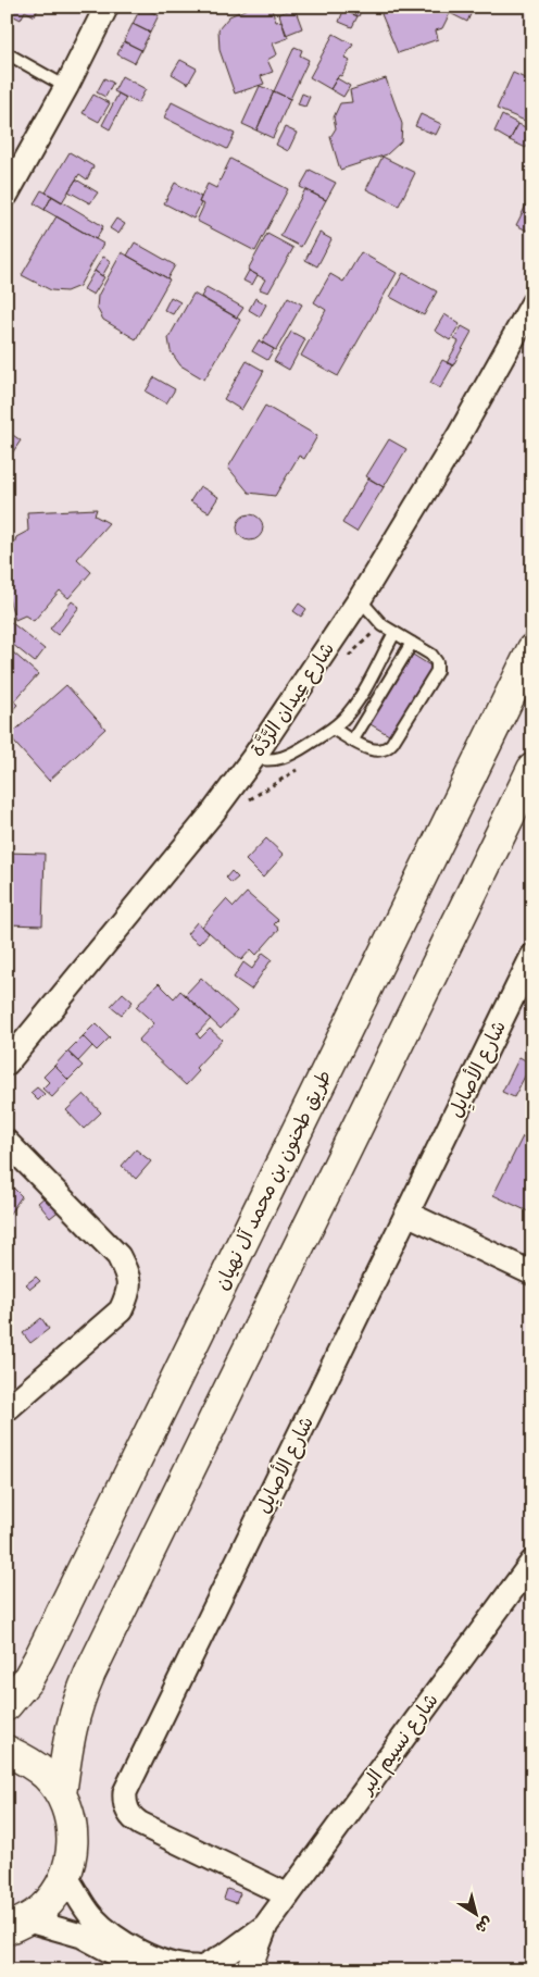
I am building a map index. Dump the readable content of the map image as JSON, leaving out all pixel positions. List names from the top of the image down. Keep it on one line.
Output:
{"streets":{"main road":["طريق طحنون بن محمد آل نهيان"],"street":["شارع عِيدان الرَّدَّة","شارع الأصايِل","شارع نسيم البر"]},"crossings":[["شارع الأصايِل","شارع نسيم البر"]],"north":"bottom right"}
